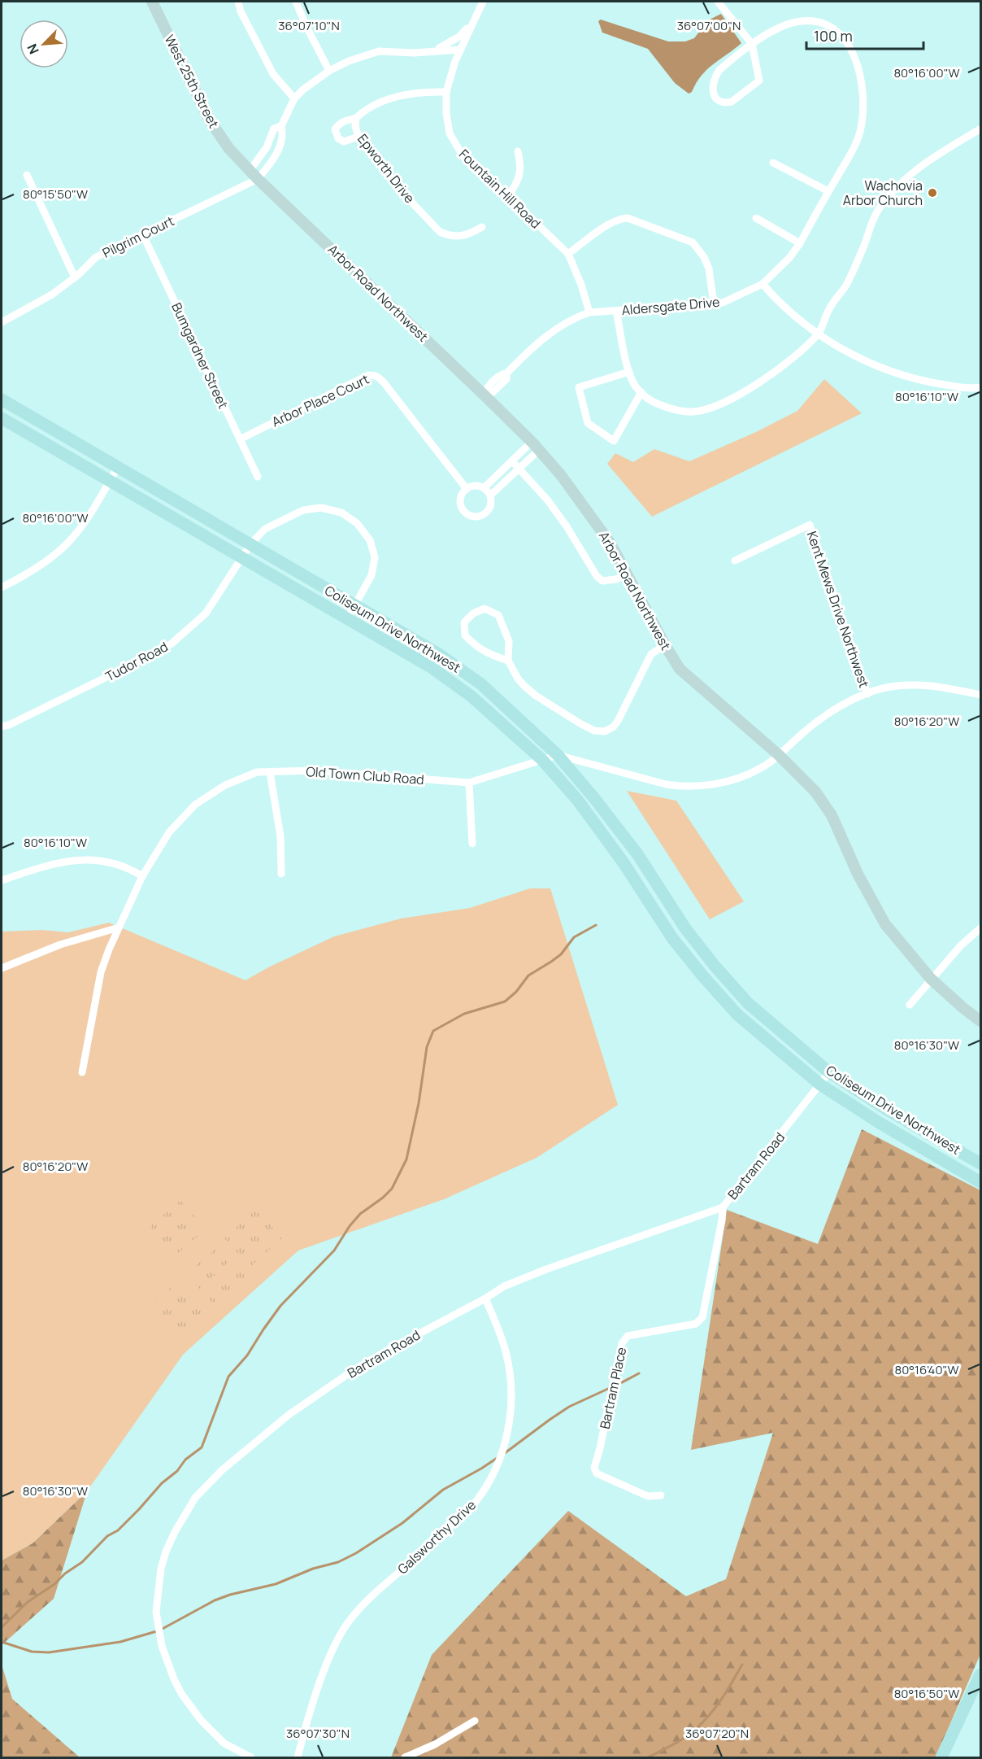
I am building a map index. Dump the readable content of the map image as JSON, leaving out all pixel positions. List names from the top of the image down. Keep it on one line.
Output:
{"streets":{"main road":["Coliseum Drive Northwest"],"street":["West 25th Street","Epworth Drive","Fountain Hill Road","Pilgrim Court","Arbor Road Northwest","Aldersgate Drive","Bumgardner Street","Arbor Place Court","Kent Mews Drive Northwest","Tudor Road","Old Town Club Road","Bartram Road","Bartram Place","Galsworthy Drive"]},"crossings":[["West 25th Street","Pilgrim Court"],["West 25th Street","Arbor Road Northwest"],["Epworth Drive","Fountain Hill Road"],["Fountain Hill Road","Aldersgate Drive"],["Pilgrim Court","Arbor Road Northwest"],["Pilgrim Court","Bumgardner Street"],["Arbor Road Northwest","Aldersgate Drive"],["Bumgardner Street","Arbor Place Court"],["Coliseum Drive Northwest","Tudor Road"],["Coliseum Drive Northwest","Old Town Club Road"],["Coliseum Drive Northwest","Bartram Road"],["Bartram Road","Bartram Place"],["Bartram Road","Galsworthy Drive"]],"places":["Wachovia Arbor Church"],"scale_bar":"100 m","north":"bottom left","coordinates":["36°07'00\"N","36°07'10\"N","80°16'00\"W","80°15'50\"W","80°16'10\"W","80°16'20\"W","80°16'30\"W","80°16'40\"W","80°16'50\"W","36°07'30\"N","36°07'20\"N"]}
